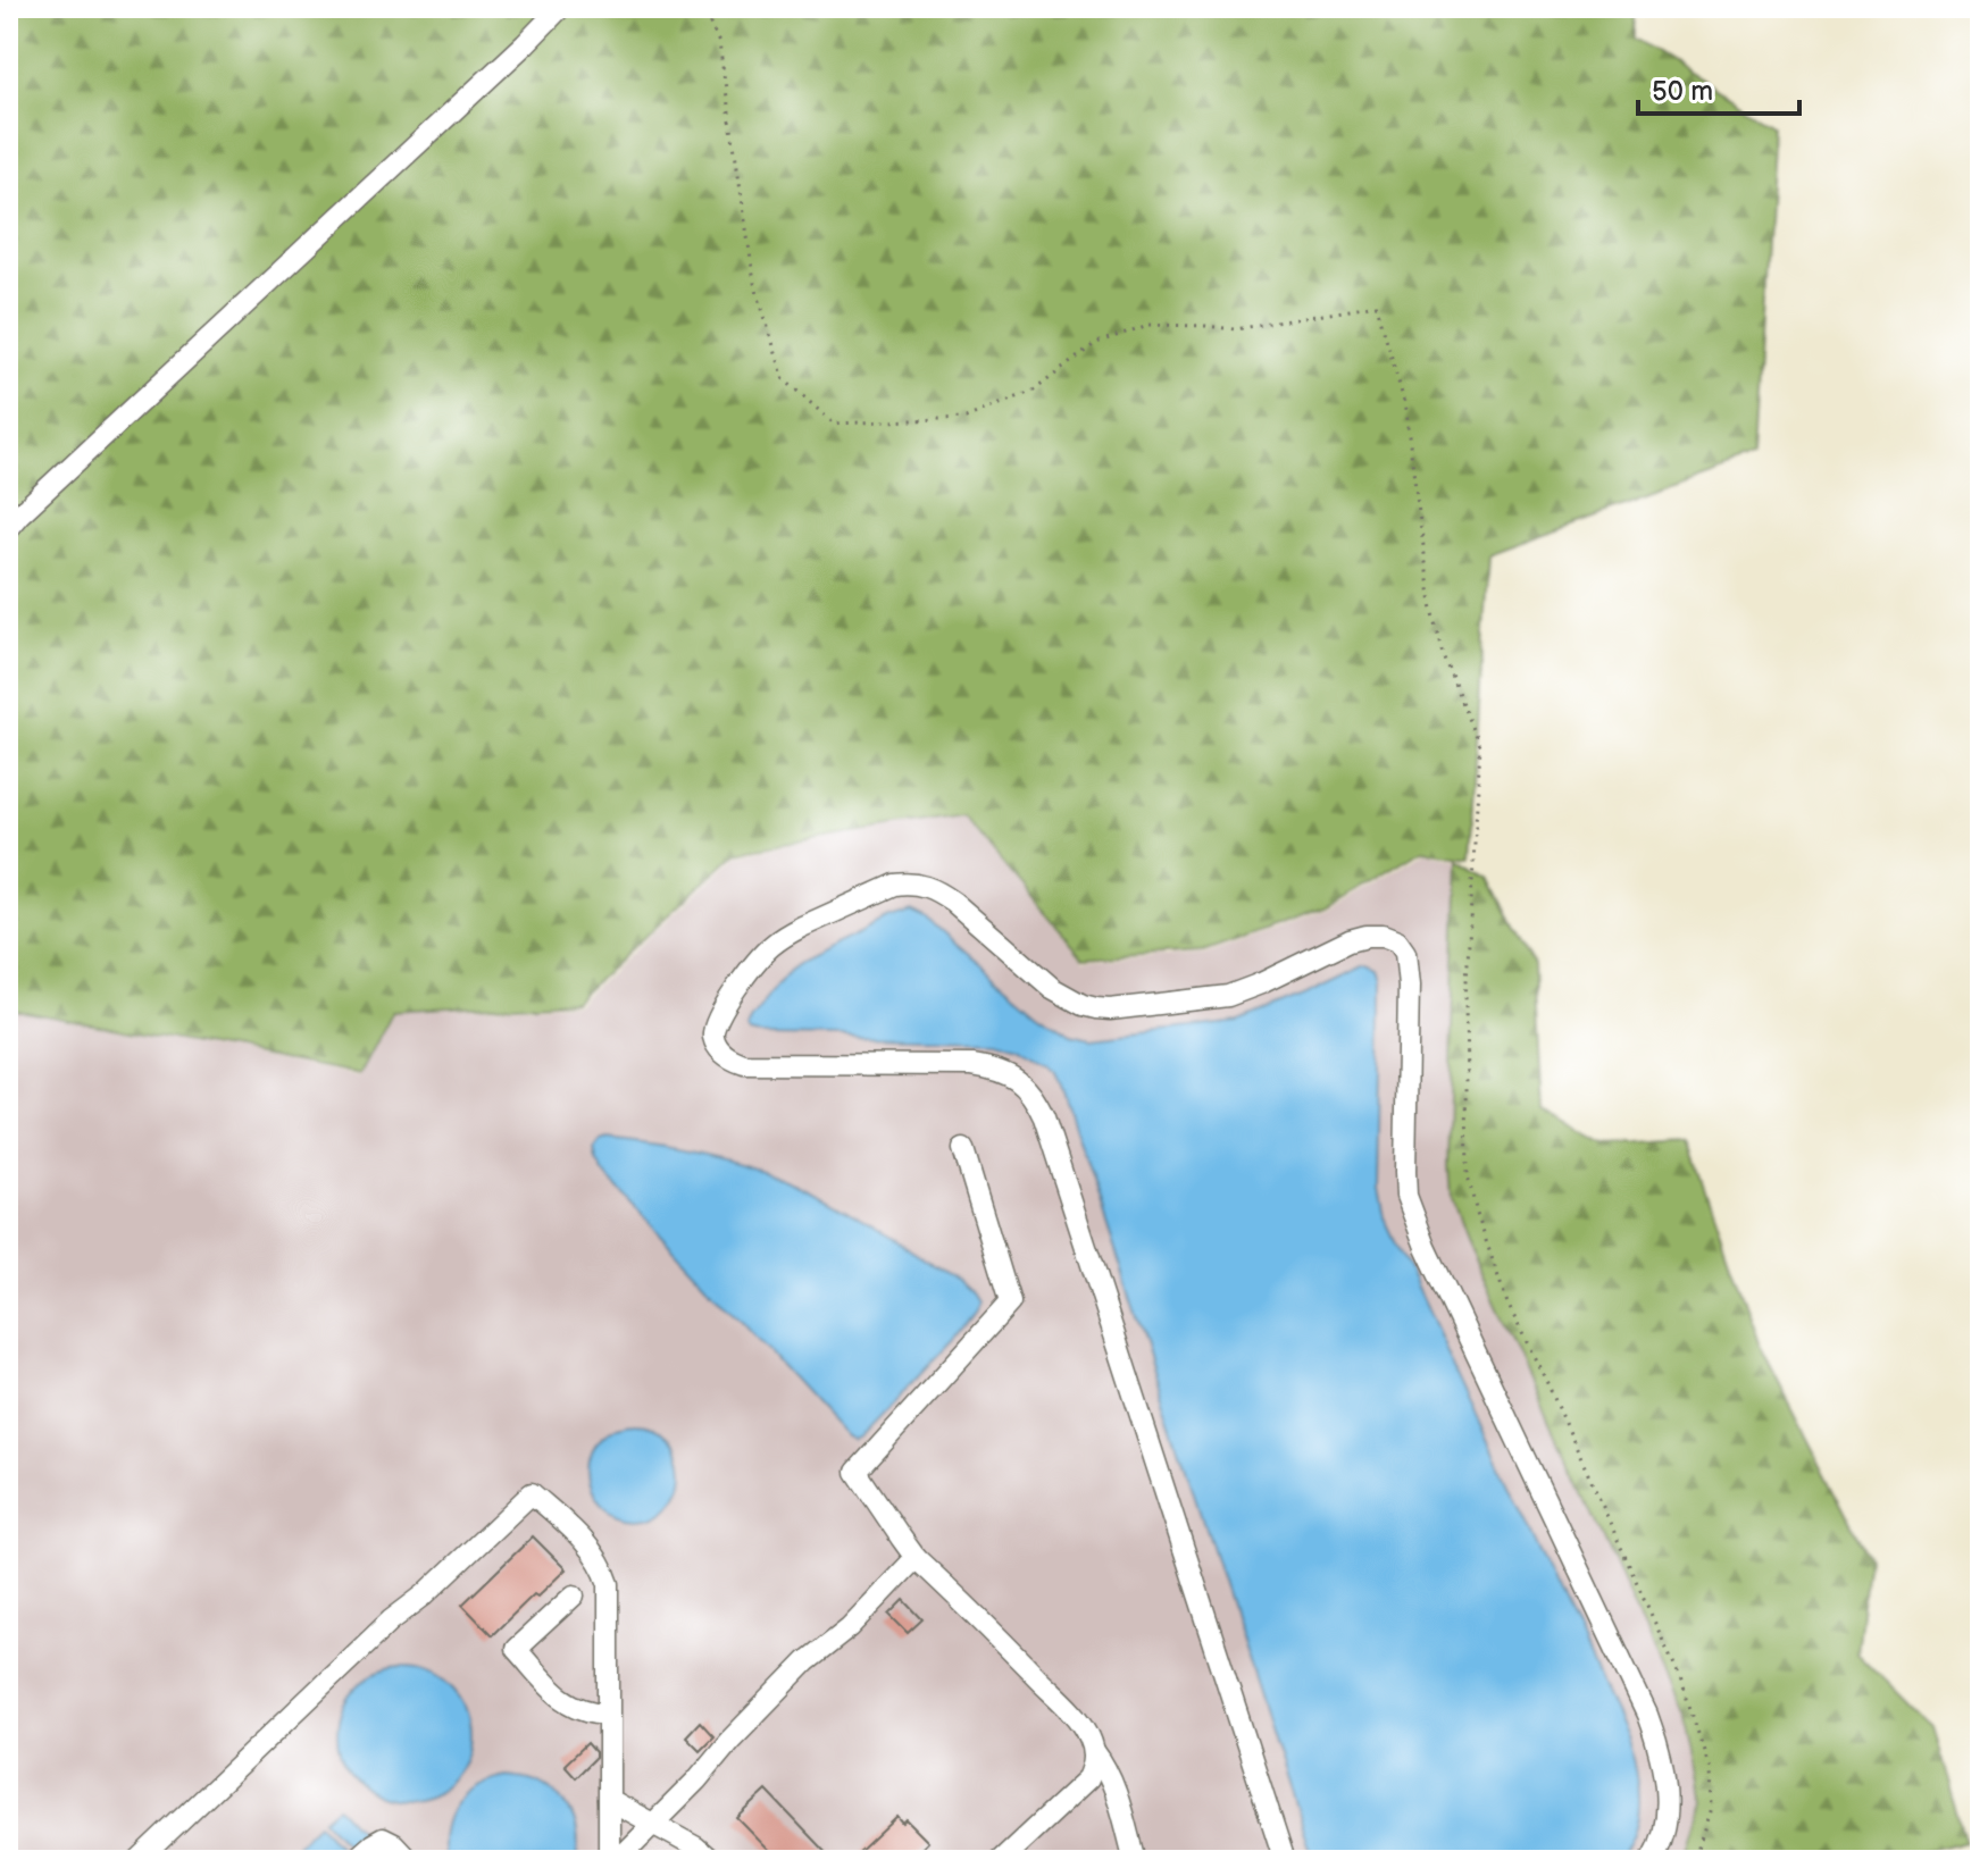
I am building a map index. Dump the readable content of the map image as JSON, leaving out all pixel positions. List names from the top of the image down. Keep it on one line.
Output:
{"scale_bar":"50 m"}
